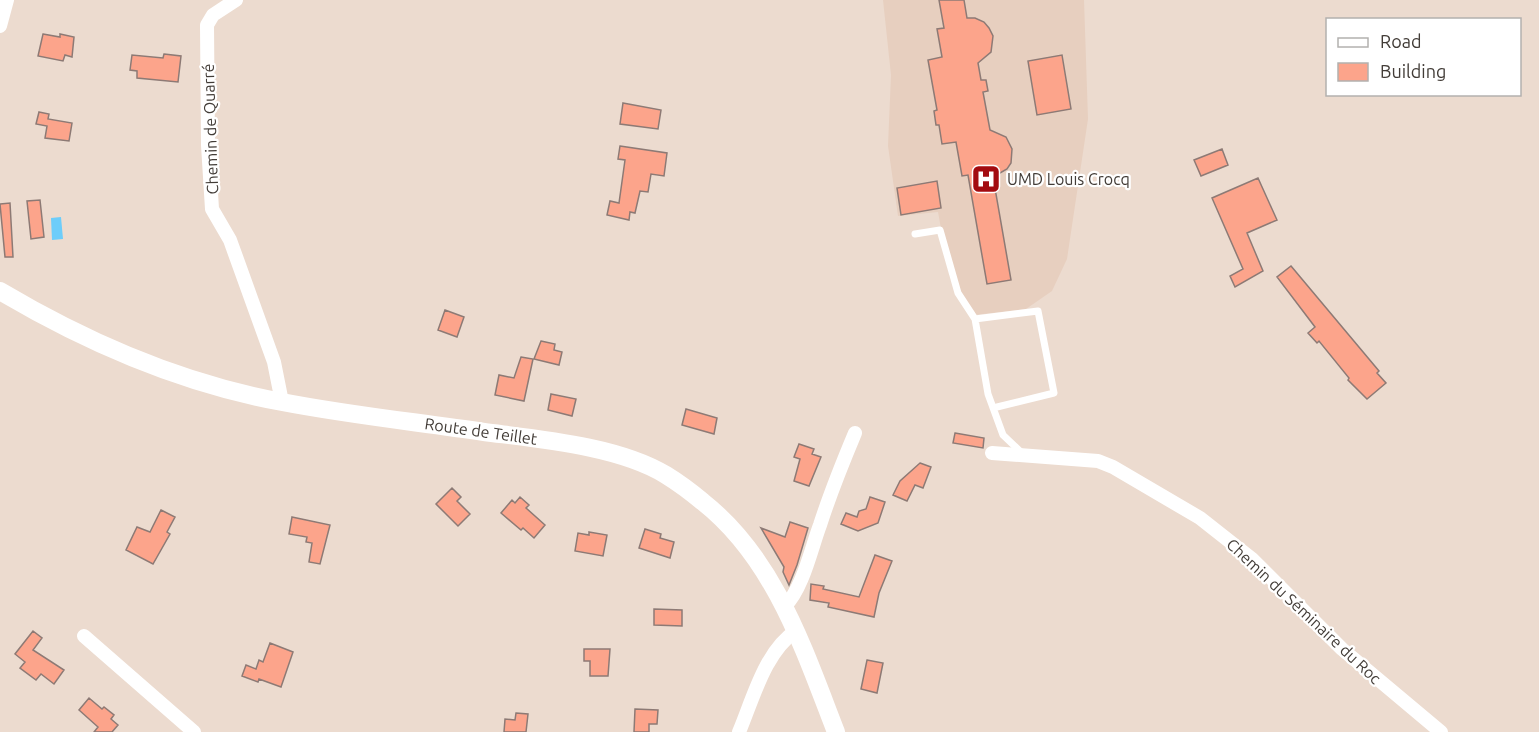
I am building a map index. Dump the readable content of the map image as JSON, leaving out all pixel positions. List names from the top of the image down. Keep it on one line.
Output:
{"streets":{"main road":["Route de Teillet"],"street":["Chemin de Quarré","Chemin du Séminaire du Roc"]},"crossings":[["Chemin de Quarré","Route de Teillet"]],"places":{"hospital":["UMD Louis Crocq"]},"legend":["Road","Building"]}
